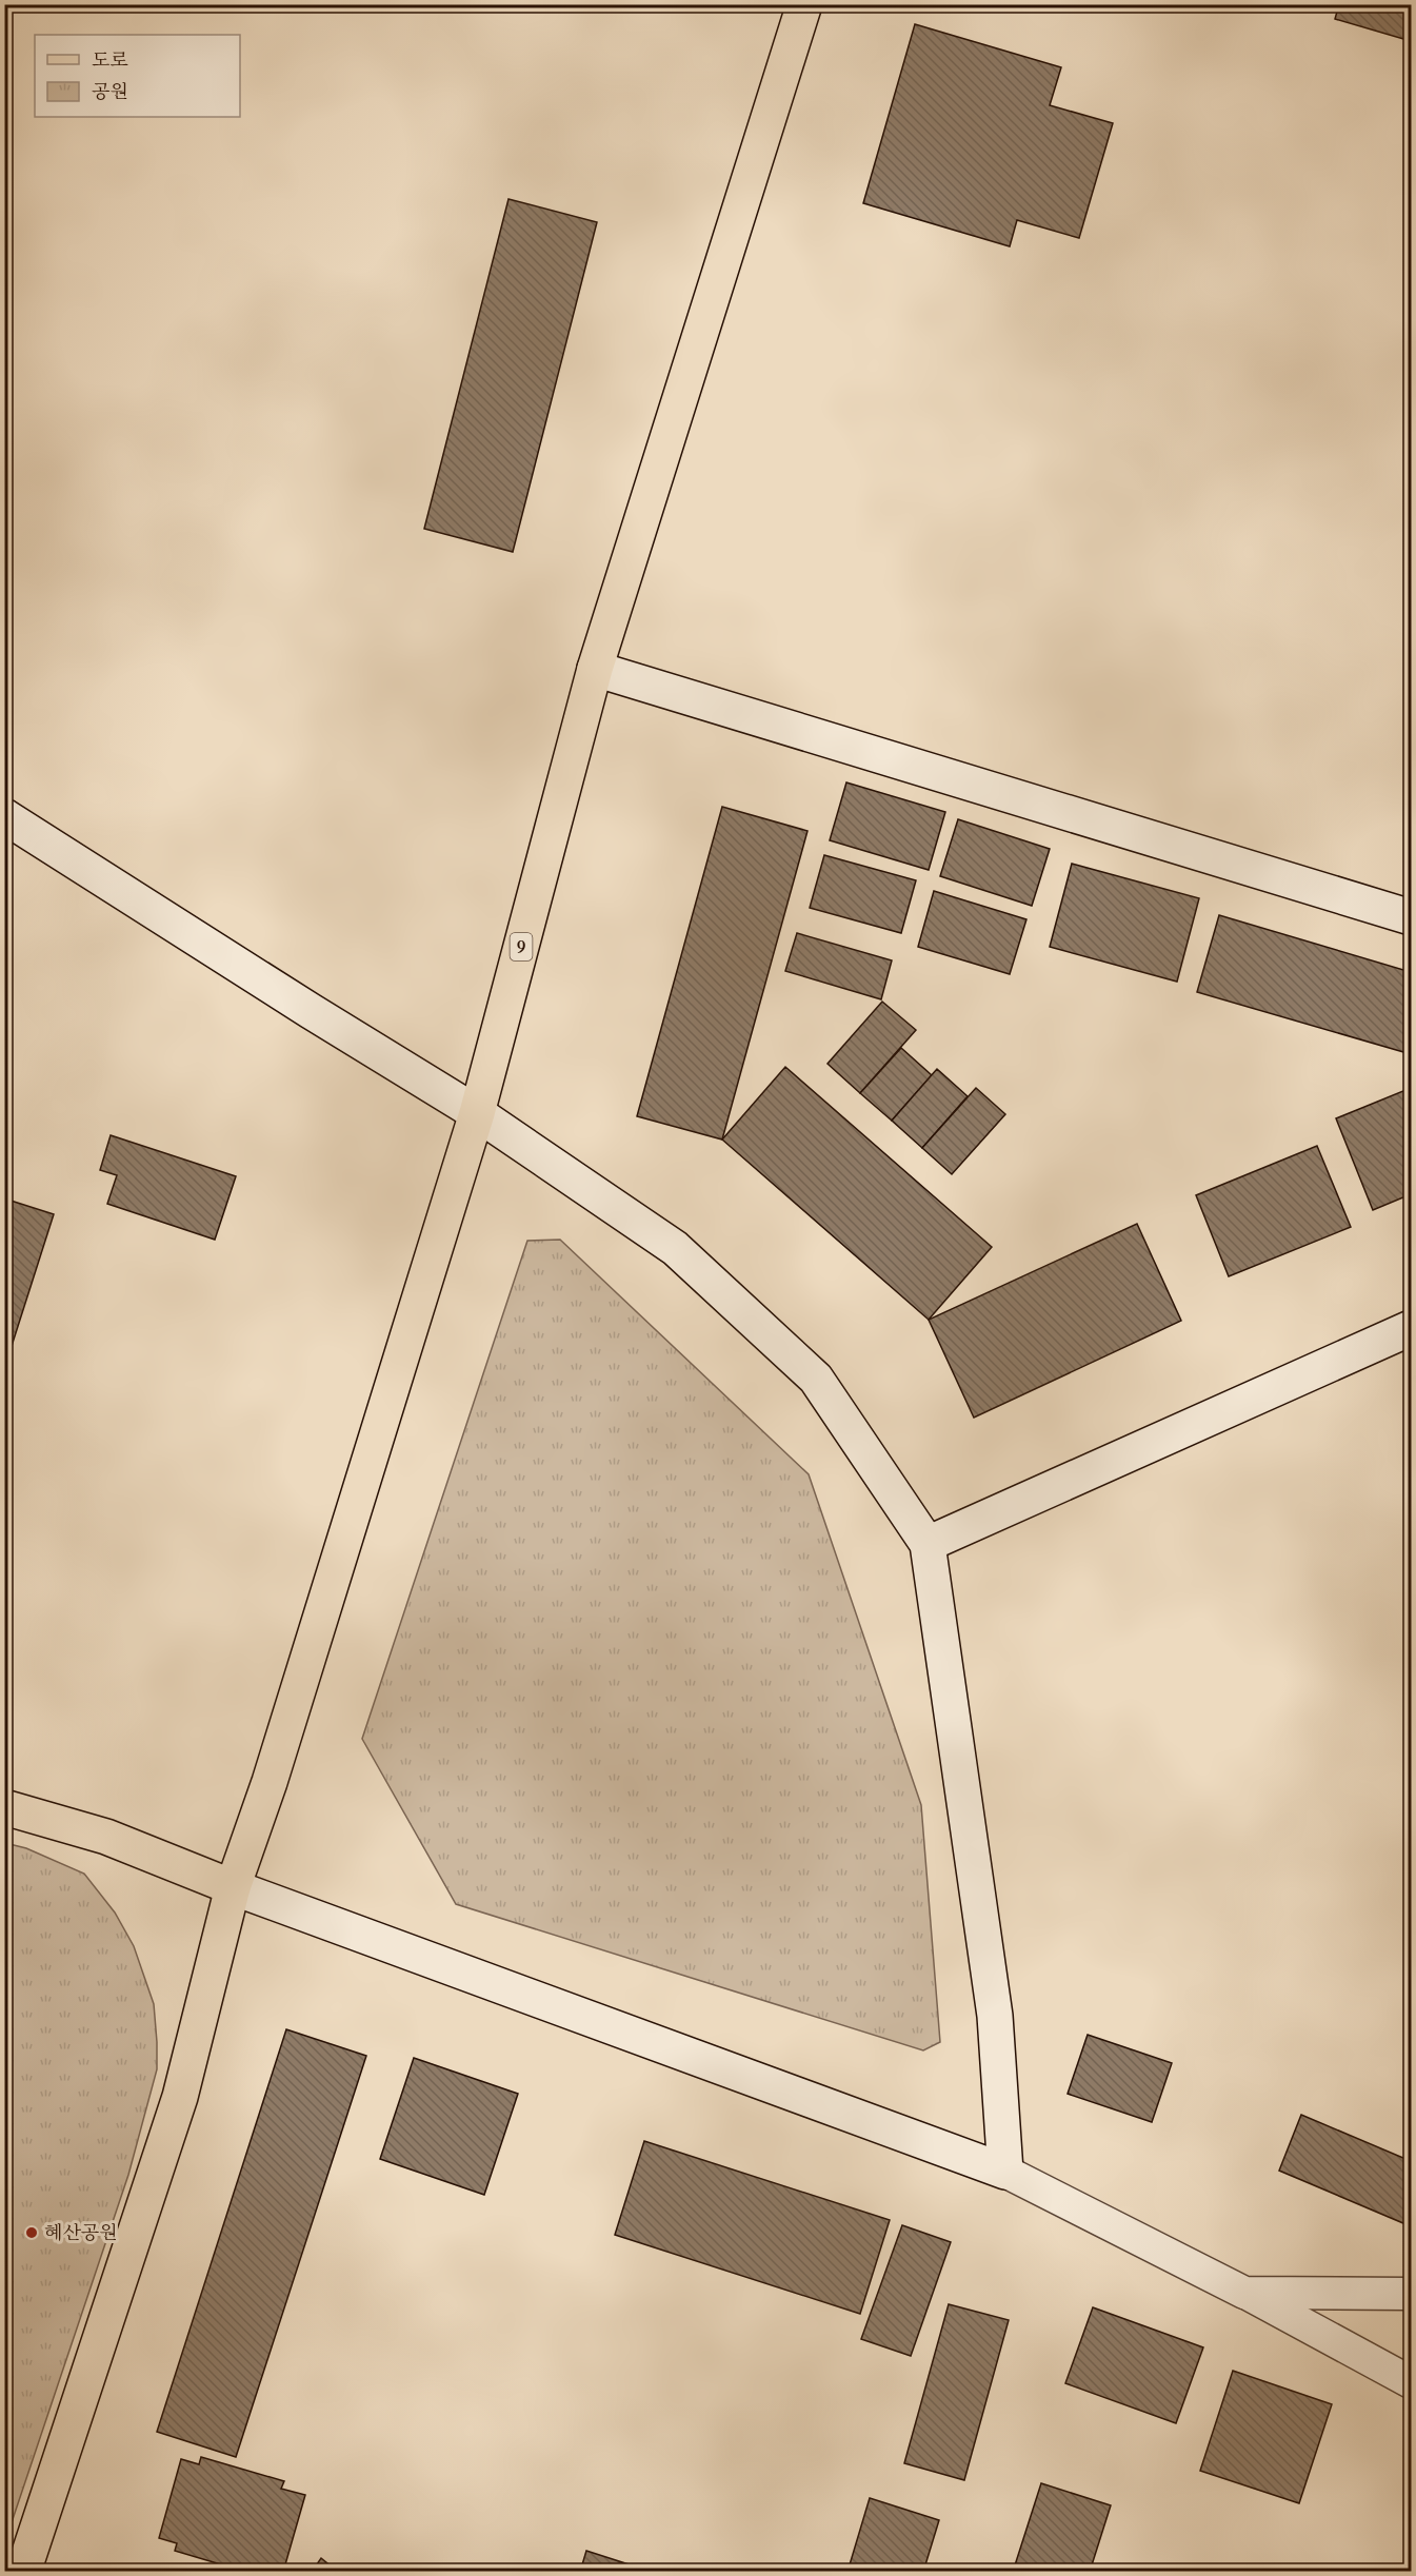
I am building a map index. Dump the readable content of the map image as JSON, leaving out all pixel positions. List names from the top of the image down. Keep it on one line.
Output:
{"streets":{"main road":["9"]},"places":["혜산공원"],"legend":["도로","공원"]}
